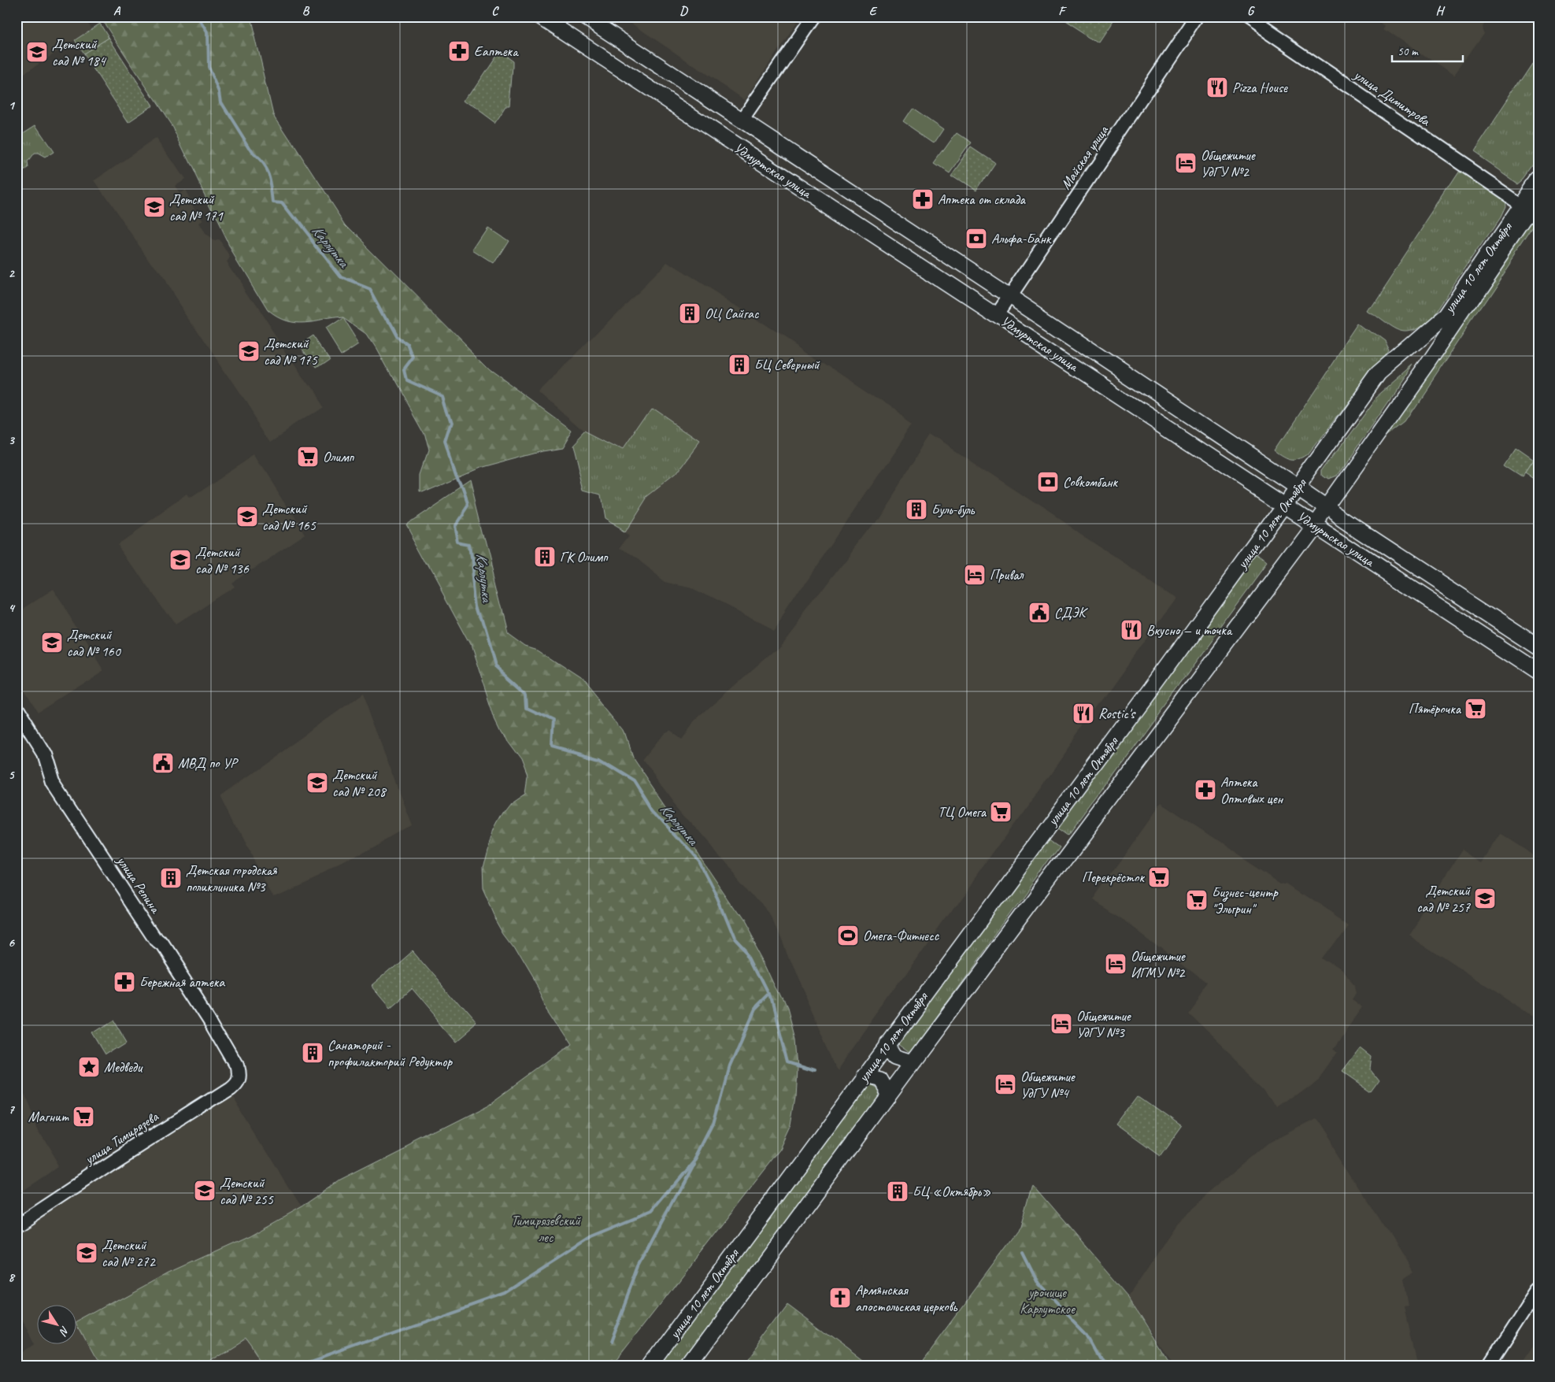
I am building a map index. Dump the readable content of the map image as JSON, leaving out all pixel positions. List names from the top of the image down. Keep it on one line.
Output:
{"streets":{"main road":["Удмуртская улица","улица 10 лет Октября"],"street":["улица Димитрова","Майская улица","улица Репина","улица Тимирязева"]},"crossings":[["улица Димитрова","улица 10 лет Октября"],["Майская улица","Удмуртская улица"],["Удмуртская улица","улица 10 лет Октября"],["улица Репина","улица Тимирязева"]],"water":["Карлутка"],"parks":["Тимирязевский лес","урочище Карлутское"],"places":{"pharmacy":["Еаптека","Аптека от склада","Аптека Оптовых цен","Бережная аптека"],"school or university":["Детский сад № 184","Детский сад № 171","Детский сад № 175","Детский сад № 165","Детский сад № 136","Детский сад № 160","Детский сад № 208","Детский сад № 257","Детский сад № 255","Детский сад № 272"],"restaurant":["Pizza House","Вкусно — и точка","Rostic's"],"hotel":["Общежитие УдГУ №2","Привал","Общежитие ИГМУ №2","Общежитие УдГУ №3","Общежитие УдГУ №4"],"bank":["Альфа-Банк","Совкомбанк"],"building":["ОЦ Сайгас","БЦ Северный","Буль-буль","ГК Олимп","Детская городская поликлиника №3","Санаторий - профилакторий Редуктор","БЦ «Октябрь»"],"supermarket":["Олимп","Пятёрочка","ТЦ Омега","Перекрёсток","Бизнес-центр \"Эльгрин\"","Магнит"],"public building":["СДЭК","МВД по УР"],"sports":["Омега-Фитнесс"],"place":["Медведи"],"church":["Армянская апостольская церковь"]},"scale_bar":"50 m","north":"bottom right","grid":{"columns":["A","B","C","D","E","F","G","H"],"rows":["1","2","3","4","5","6","7","8"]}}
